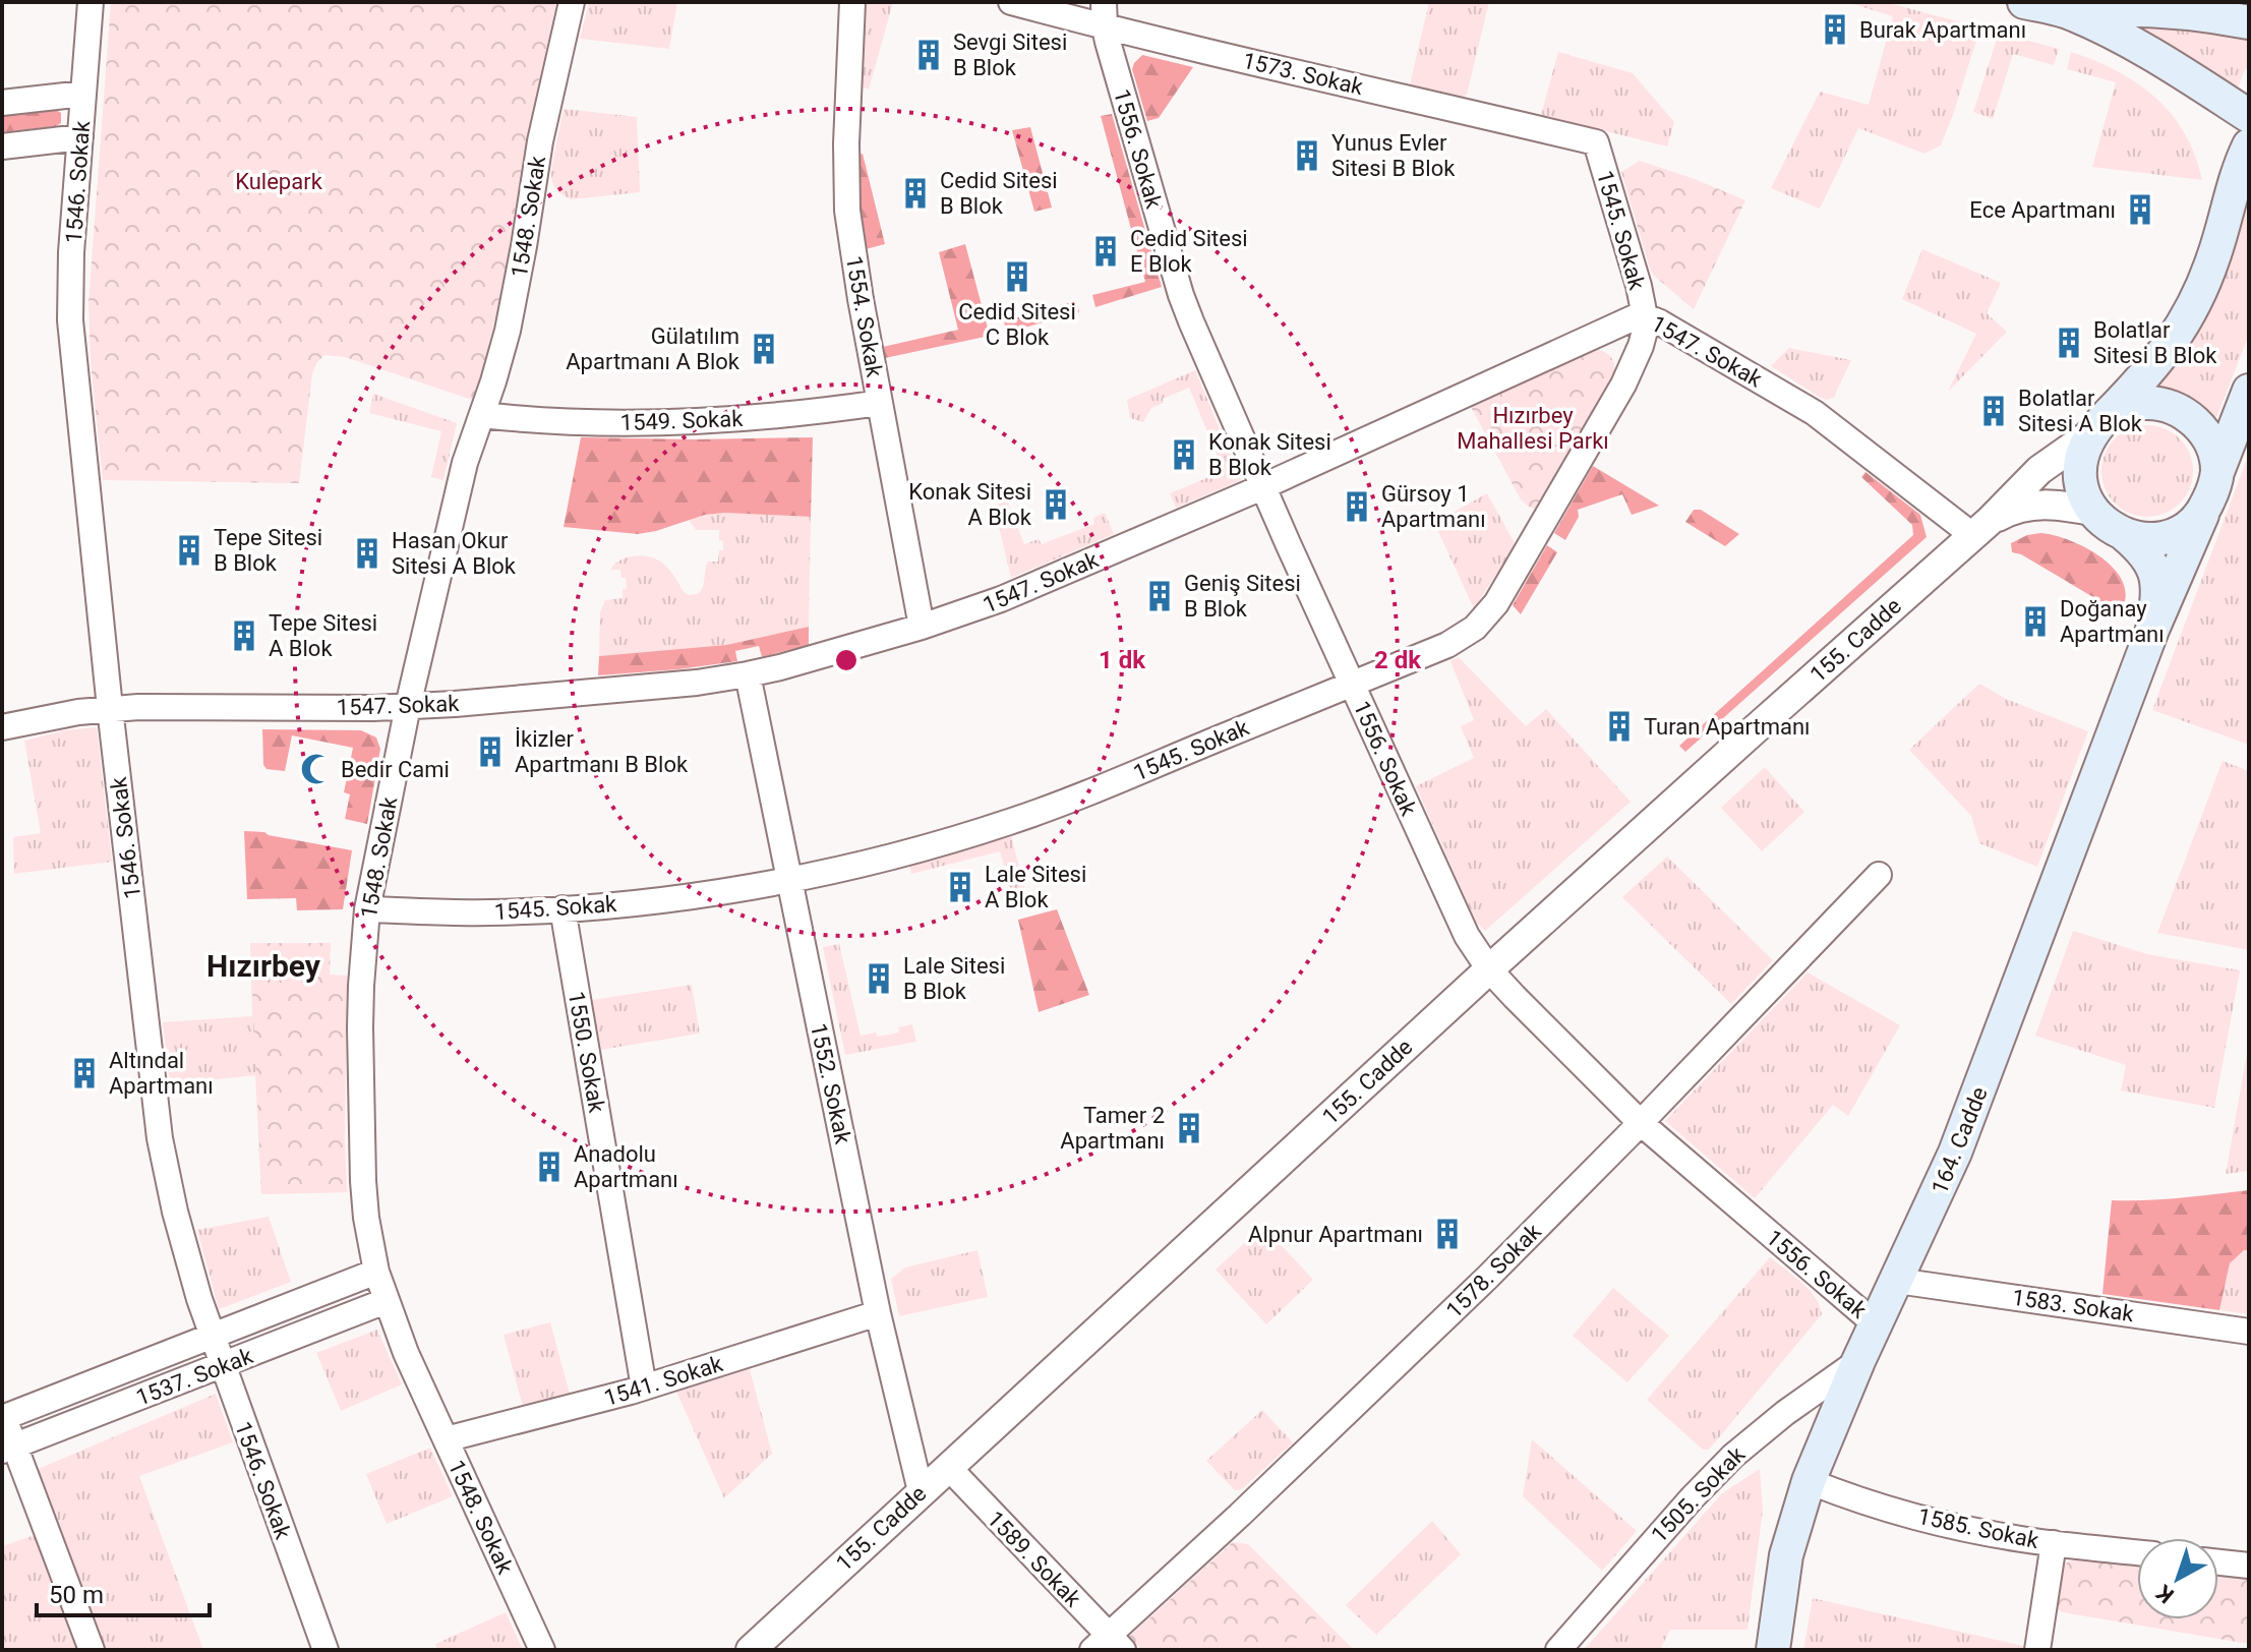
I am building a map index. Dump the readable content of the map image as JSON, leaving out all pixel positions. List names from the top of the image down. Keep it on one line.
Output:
{"streets":{"main road":["164. Cadde"],"street":["1573. Sokak","1556. Sokak","1546. Sokak","1548. Sokak","1545. Sokak","1554. Sokak","1547. Sokak","1549. Sokak","155. Cadde","1550. Sokak","1552. Sokak","1578. Sokak","1583. Sokak","1537. Sokak","1541. Sokak","1505. Sokak","1585. Sokak","1589. Sokak"]},"crossings":[["1573. Sokak","1556. Sokak"],["1573. Sokak","1545. Sokak"],["1556. Sokak","1545. Sokak"],["1556. Sokak","1547. Sokak"],["1556. Sokak","155. Cadde"],["1556. Sokak","164. Cadde"],["1556. Sokak","1578. Sokak"],["1546. Sokak","1547. Sokak"],["1546. Sokak","1537. Sokak"],["1548. Sokak","1545. Sokak"],["1548. Sokak","1547. Sokak"],["1548. Sokak","1549. Sokak"],["1548. Sokak","1537. Sokak"],["1548. Sokak","1541. Sokak"],["1545. Sokak","1547. Sokak"],["1545. Sokak","1550. Sokak"],["1545. Sokak","1552. Sokak"],["1554. Sokak","1547. Sokak"],["1554. Sokak","1549. Sokak"],["1547. Sokak","155. Cadde"],["1547. Sokak","1552. Sokak"],["155. Cadde","1552. Sokak"],["155. Cadde","164. Cadde"],["155. Cadde","1589. Sokak"],["1550. Sokak","1541. Sokak"],["1552. Sokak","1541. Sokak"],["164. Cadde","1583. Sokak"],["164. Cadde","1505. Sokak"],["164. Cadde","1585. Sokak"],["1578. Sokak","1589. Sokak"]],"districts":["Hızırbey"],"parks":["Kulepark","Hızırbey Mahallesi Parkı"],"places":{"building":["Burak Apartmanı","Sevgi Sitesi B Blok","Yunus Evler Sitesi B Blok","Cedid Sitesi B Blok","Ece Apartmanı","Cedid Sitesi E Blok","Cedid Sitesi C Blok","Bolatlar Sitesi B Blok","Gülatılım Apartmanı A Blok","Bolatlar Sitesi A Blok","Konak Sitesi B Blok","Konak Sitesi A Blok","Gürsoy 1 Apartmanı","Tepe Sitesi B Blok","Hasan Okur Sitesi A Blok","Geniş Sitesi B Blok","Doğanay Apartmanı","Tepe Sitesi A Blok","Turan Apartmanı","İkizler Apartmanı B Blok","Lale Sitesi A Blok","Lale Sitesi B Blok","Altındal Apartmanı","Tamer 2 Apartmanı","Anadolu Apartmanı","Alpnur Apartmanı"],"mosque":["Bedir Cami"]},"scale_bar":"50 m","north":"bottom left","rings":["1 dk","2 dk"]}
